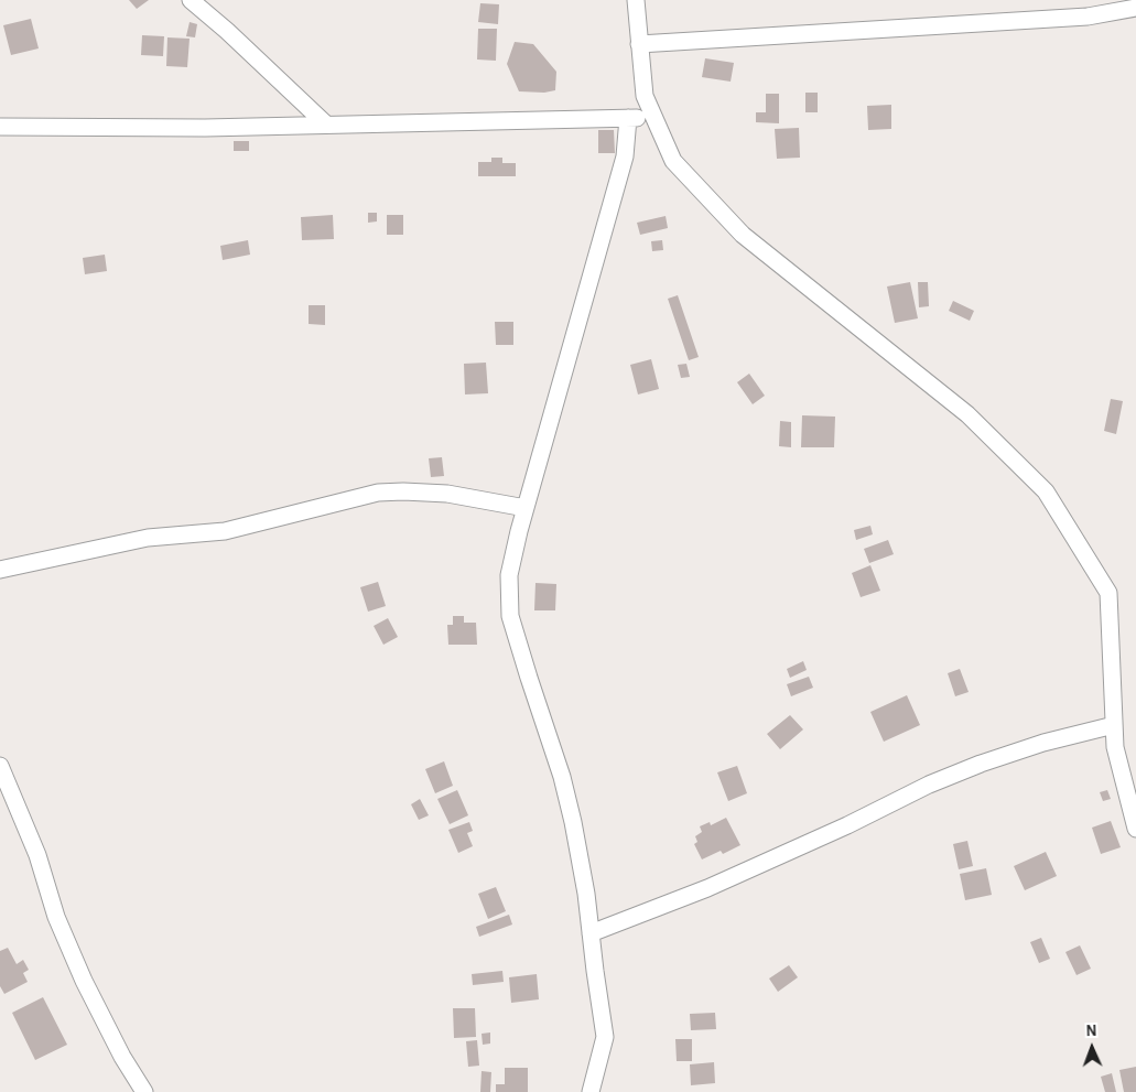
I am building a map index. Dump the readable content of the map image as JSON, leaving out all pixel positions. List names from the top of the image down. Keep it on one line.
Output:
{"north":"top"}
